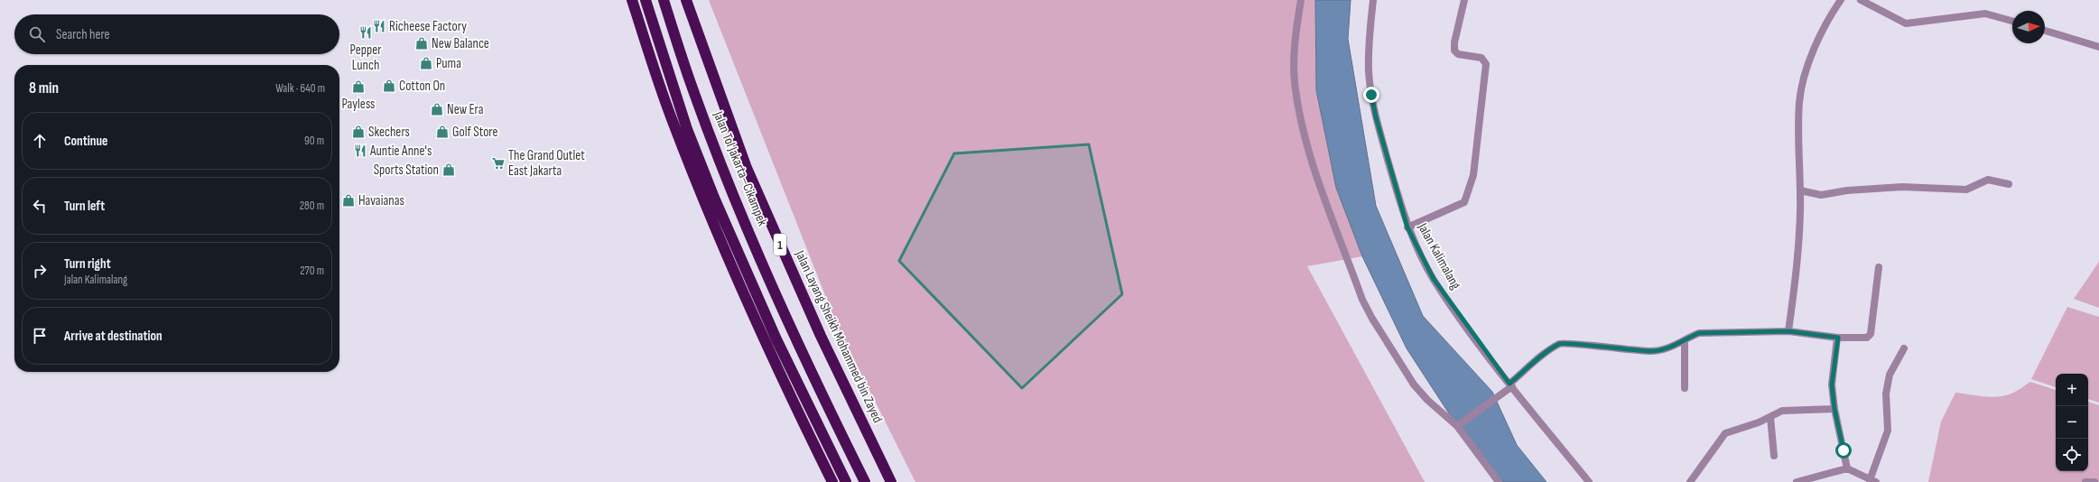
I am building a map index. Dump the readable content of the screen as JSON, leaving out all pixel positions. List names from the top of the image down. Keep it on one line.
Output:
{"streets":{"highway":["Jalan Tol Jakarta–Cikampek","1","Jalan Layang Sheikh Mohammed bin Zayed"],"street":["Jalan Kalimalang"]},"places":{"restaurant":["Richeese Factory","Pepper Lunch","Auntie Anne's"],"shop":["New Balance","Puma","Cotton On","Payless","New Era","Skechers","Golf Store","Sports Station","Havaianas"],"supermarket":["The Grand Outlet East Jakarta"]},"north":"right","page":{"search":"Search here","heading":["8 min","Walk · 640 m"],"list":[["Continue","90 m"],["Turn left","280 m"],["Turn right","Jalan Kalimalang","270 m"],"Arrive at destination"],"map_buttons":["+","−"]}}
